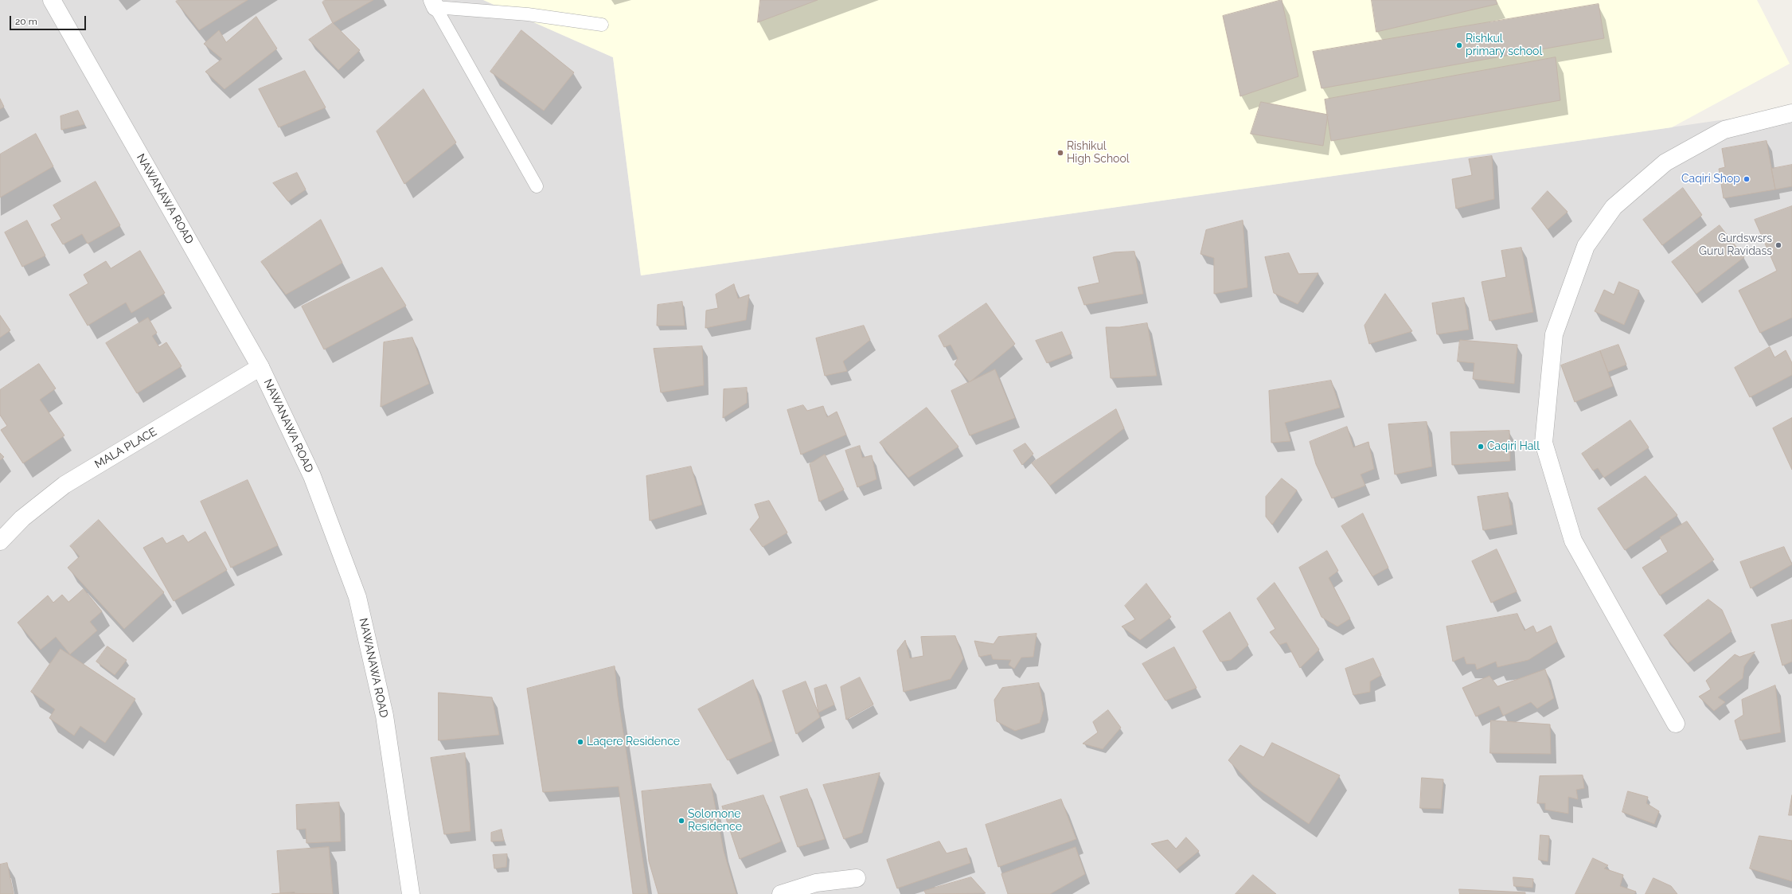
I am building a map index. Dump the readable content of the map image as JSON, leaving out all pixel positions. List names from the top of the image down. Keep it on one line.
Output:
{"streets":{"street":["NAWANAWA ROAD","MALA PLACE"]},"crossings":[["NAWANAWA ROAD","MALA PLACE"]],"places":["Rishkul primary school","Rishikul High School","Caqiri Shop","Gurdswsrs Guru Ravidass","Caqiri Hall","Laqere Residence","Solomone Residence"],"scale_bar":"20 m"}
